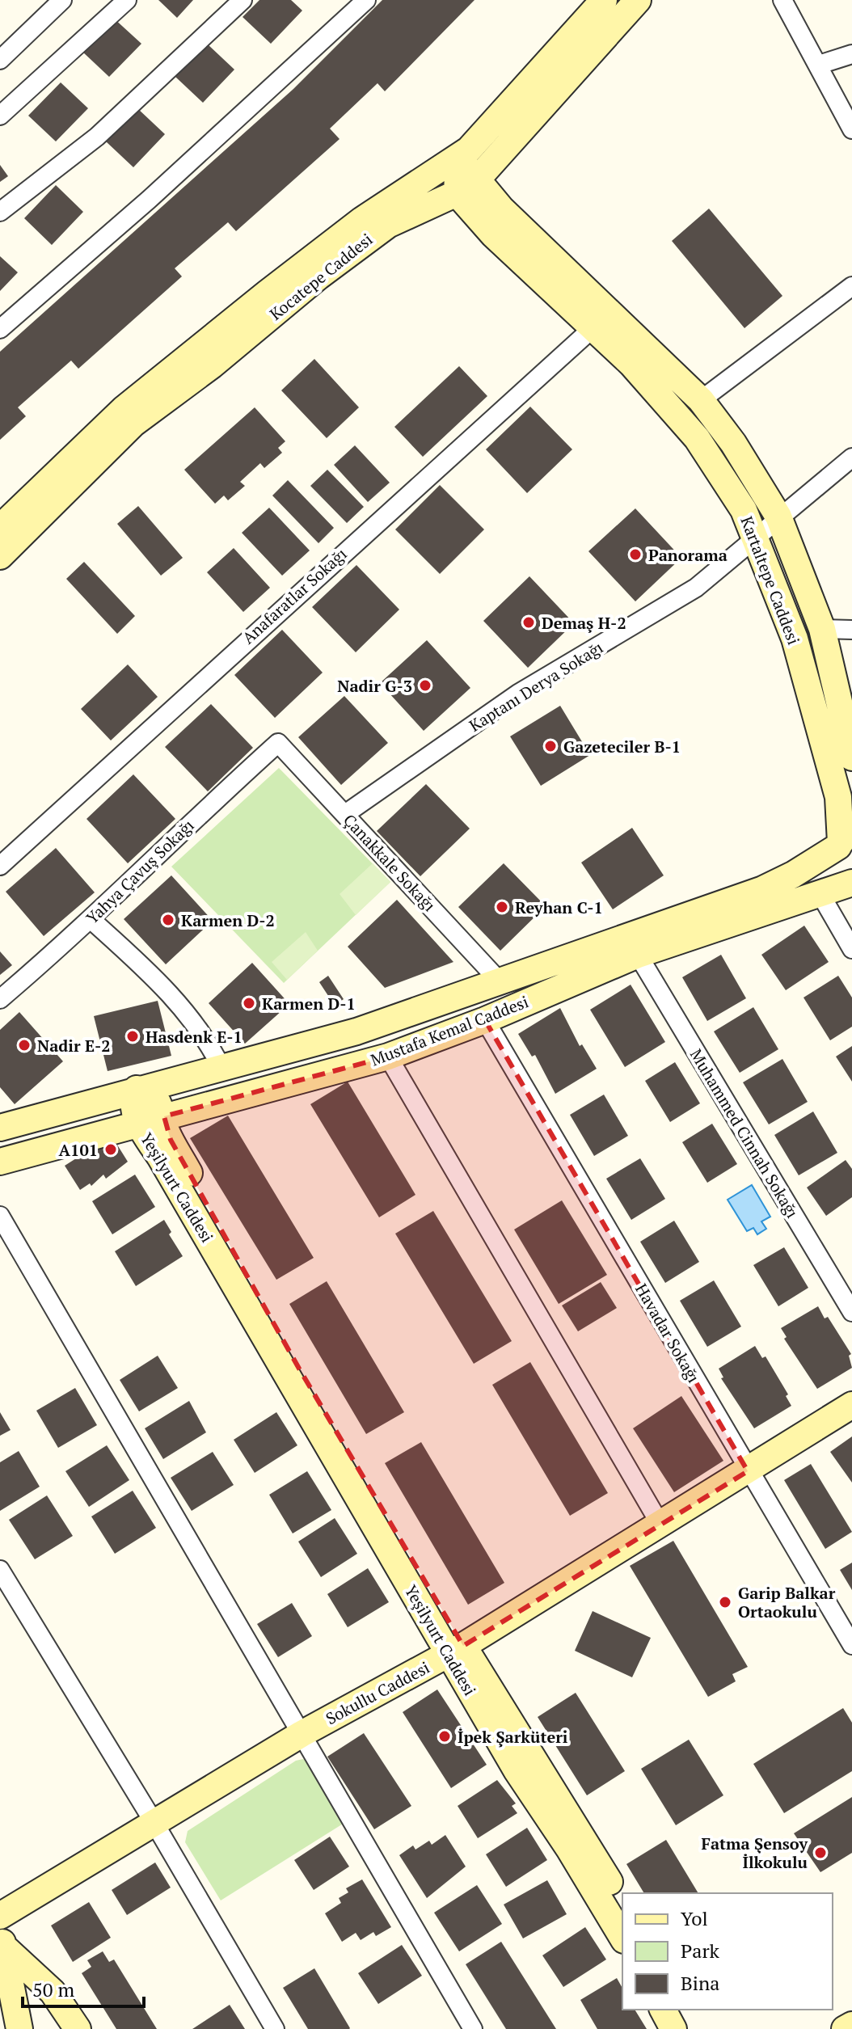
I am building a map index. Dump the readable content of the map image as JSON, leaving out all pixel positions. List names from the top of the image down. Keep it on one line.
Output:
{"streets":{"main road":["Kocatepe Caddesi","Kartaltepe Caddesi","Mustafa Kemal Caddesi","Yeşilyurt Caddesi","Sokullu Caddesi"],"street":["Anafaratlar Sokağı","Kaptanı Derya Sokağı","Çanakkale Sokağı","Yahya Çavuş Sokağı","Muhammed Cinnah Sokağı","Havadar Sokağı"]},"crossings":[["Kocatepe Caddesi","Kartaltepe Caddesi"],["Kartaltepe Caddesi","Anafaratlar Sokağı"],["Kartaltepe Caddesi","Kaptanı Derya Sokağı"],["Kartaltepe Caddesi","Mustafa Kemal Caddesi"],["Kaptanı Derya Sokağı","Çanakkale Sokağı"],["Çanakkale Sokağı","Yahya Çavuş Sokağı"],["Çanakkale Sokağı","Mustafa Kemal Caddesi"],["Mustafa Kemal Caddesi","Muhammed Cinnah Sokağı"],["Mustafa Kemal Caddesi","Yeşilyurt Caddesi"],["Mustafa Kemal Caddesi","Havadar Sokağı"],["Yeşilyurt Caddesi","Sokullu Caddesi"],["Havadar Sokağı","Sokullu Caddesi"]],"places":["Panorama","Demaş H-2","Nadir G-3","Gazeteciler B-1","Reyhan C-1","Karmen D-2","Karmen D-1","Hasdenk E-1","Nadir E-2","A101","Garip Balkar Ortaokulu","İpek Şarküteri","Fatma Şensoy İlkokulu"],"legend":["Yol","Park","Bina"],"scale_bar":"50 m"}
